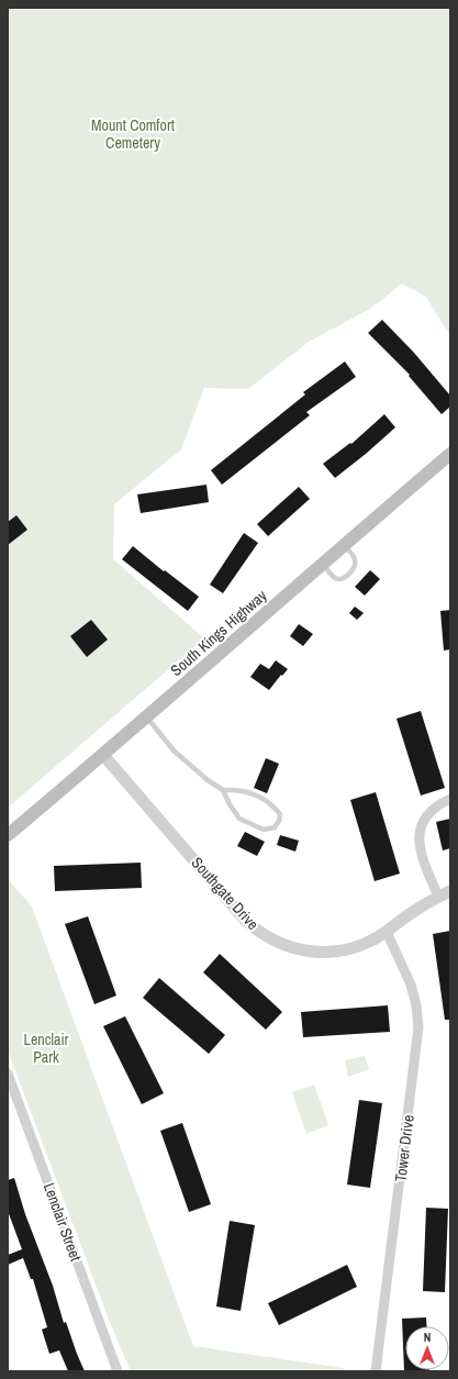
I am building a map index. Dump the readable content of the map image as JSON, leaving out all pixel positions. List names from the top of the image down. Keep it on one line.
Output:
{"streets":{"main road":["South Kings Highway"],"street":["Southgate Drive","Tower Drive","Lenclair Street"]},"crossings":[["South Kings Highway","Southgate Drive"],["Southgate Drive","Tower Drive"]],"parks":["Mount Comfort Cemetery","Lenclair Park"],"north":"top"}
